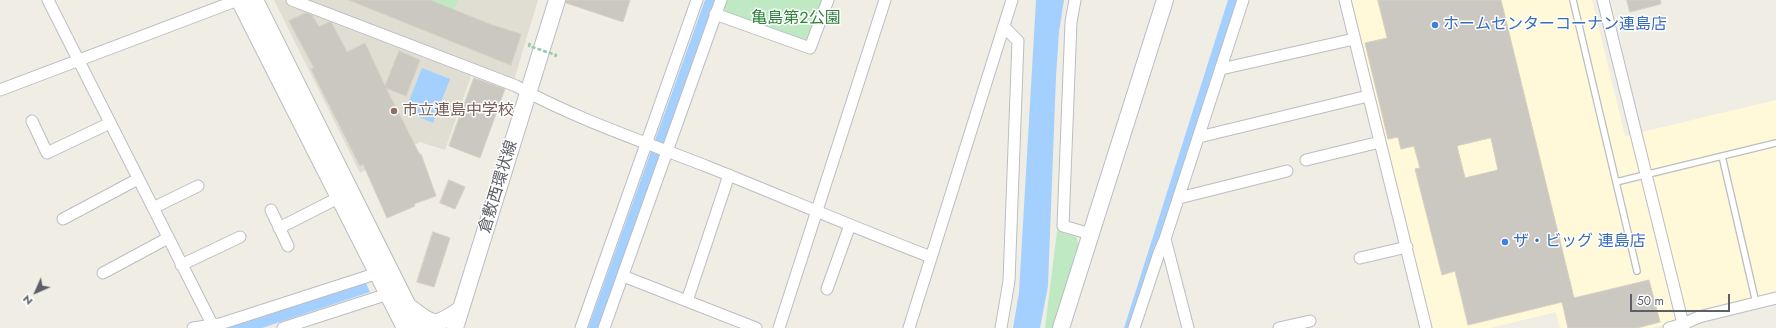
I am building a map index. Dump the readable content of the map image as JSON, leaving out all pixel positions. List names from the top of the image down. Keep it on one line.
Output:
{"streets":{"street":["倉敷西環状線"]},"parks":["亀島第２公園"],"places":["ホームセンターコーナン連島店","市立連島中学校","ザ・ビッグ 連島店"],"scale_bar":"50 m","north":"bottom left"}
